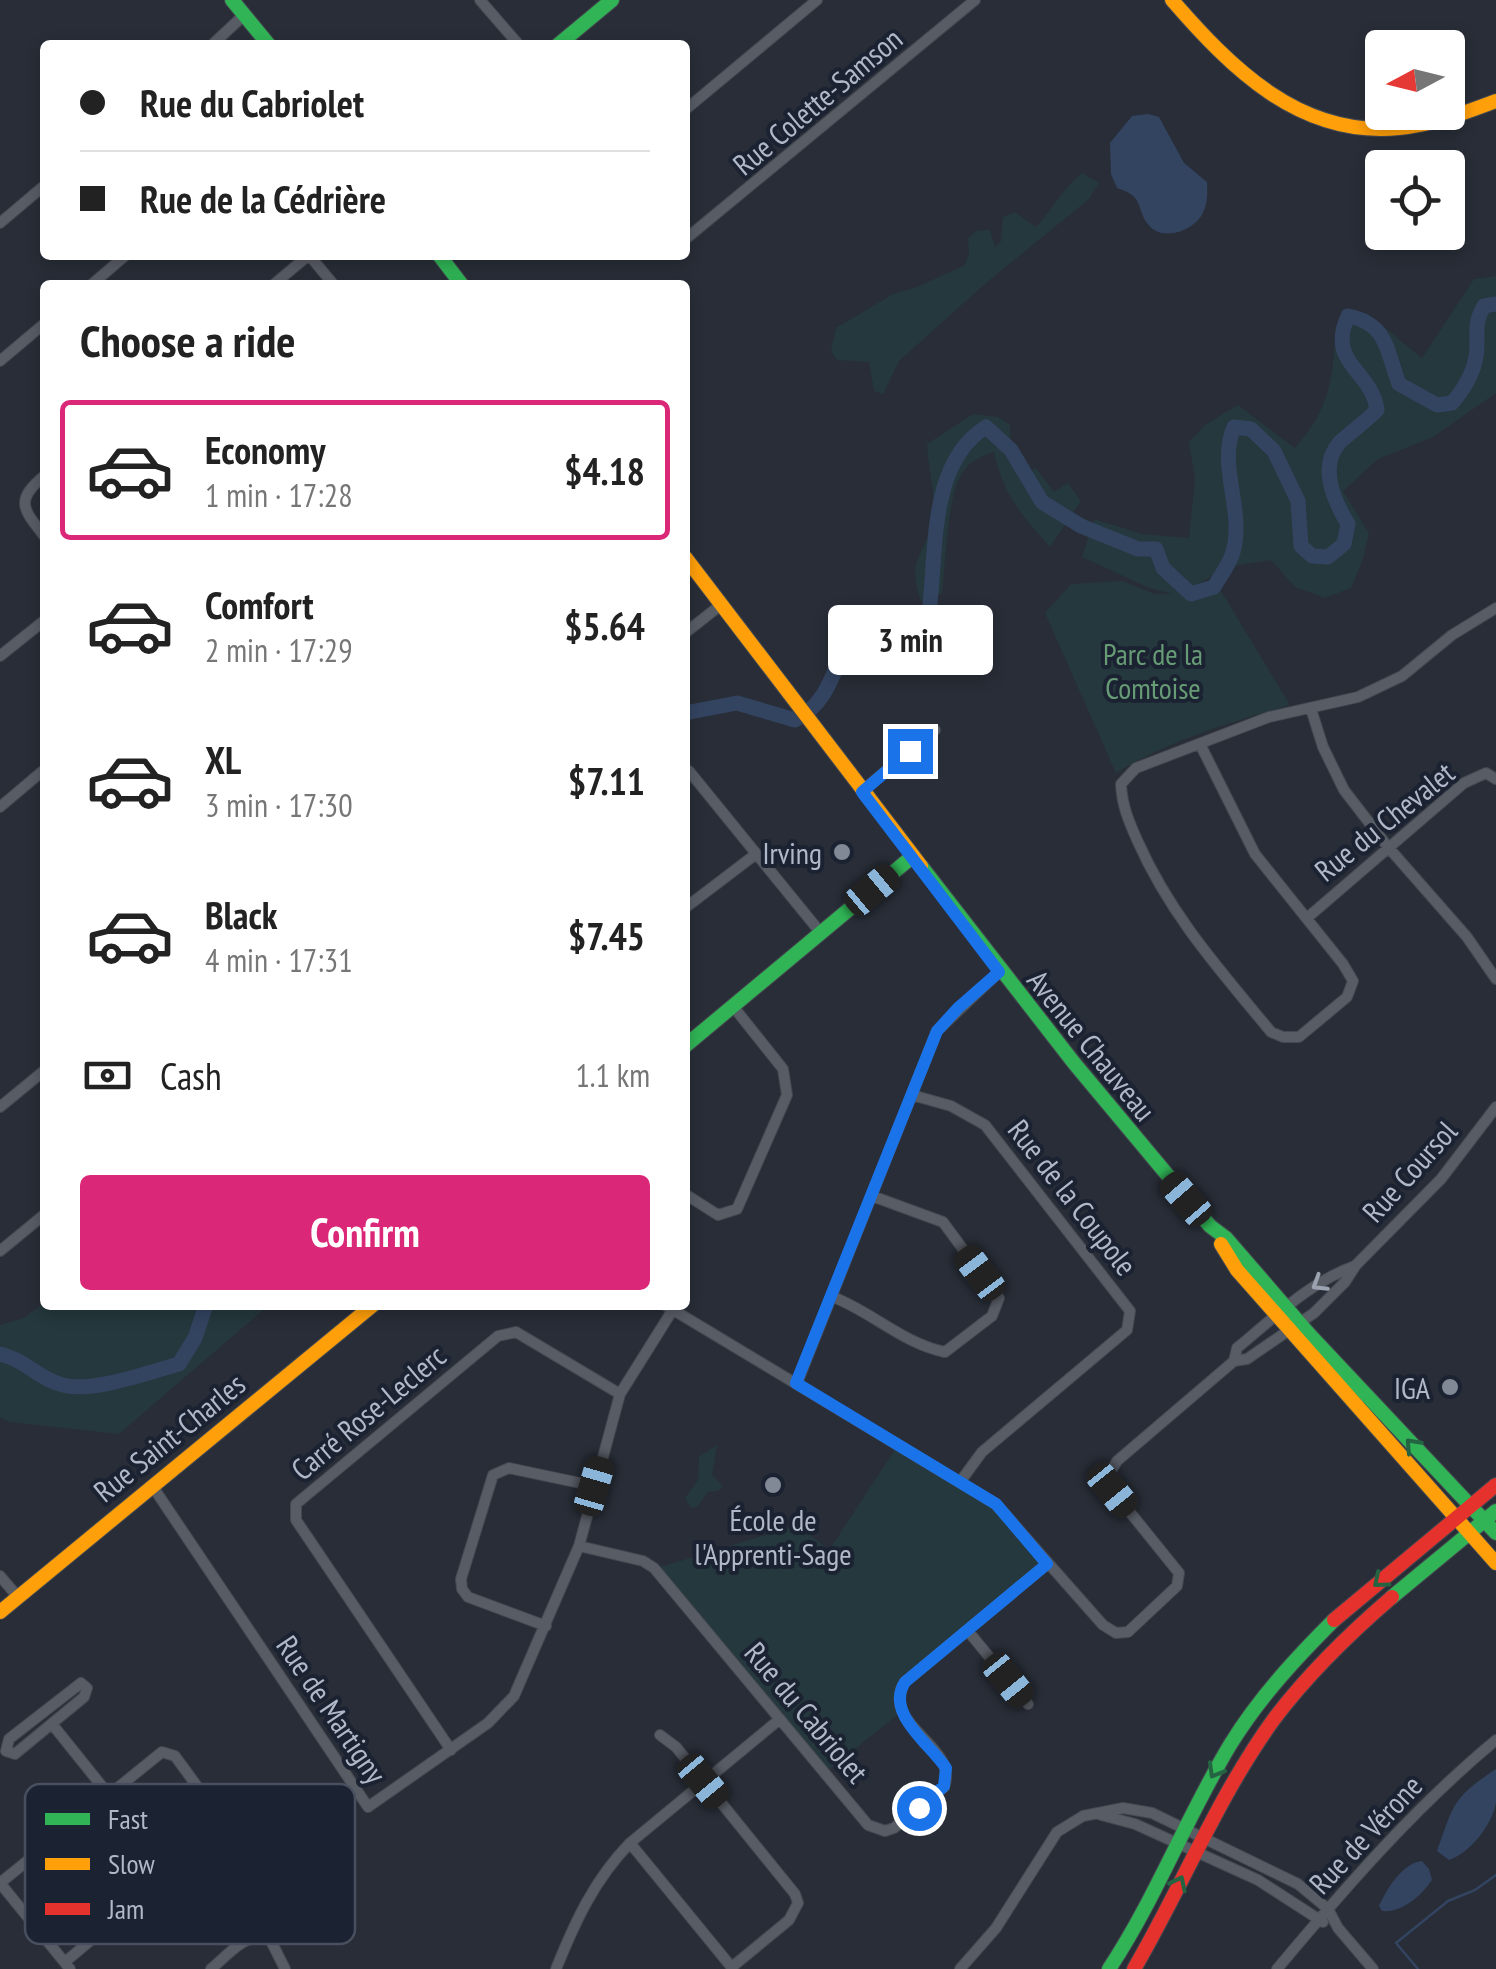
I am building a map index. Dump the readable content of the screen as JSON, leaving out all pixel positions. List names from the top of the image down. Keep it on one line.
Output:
{"streets":{"main road":["Avenue Chauveau","Rue Saint-Charles"],"street":["Rue Colette-Samson","Rue du Chevalet","Rue Coursol","Rue de la Coupole","Carré Rose-Leclerc","Rue de Martigny","Rue du Cabriolet","Rue de Vérone"]},"crossings":[["Avenue Chauveau","Rue Coursol"],["Rue Coursol","Rue de la Coupole"],["Rue Coursol","Rue du Cabriolet"],["Carré Rose-Leclerc","Rue de Martigny"],["Rue Saint-Charles","Rue de Martigny"],["Rue de Martigny","Rue du Cabriolet"]],"parks":["Parc de la Comtoise"],"places":["Irving","IGA","École de l'Apprenti-Sage"],"legend":["Fast","Slow","Jam"],"north":"left","page":{"banner":["Rue du Cabriolet","Rue de la Cédrière"],"heading":"Choose a ride","list":[{"name":"Economy","note":"1 min · 17:28","value":"$4.18"},{"name":"Comfort","note":"2 min · 17:29","value":"$5.64"},{"name":"XL","note":"3 min · 17:30","value":"$7.11"},{"name":"Black","note":"4 min · 17:31","value":"$7.45"}],"bubble":"3 min","pay":["Cash","1.1 km"],"buttons":"Confirm"}}
